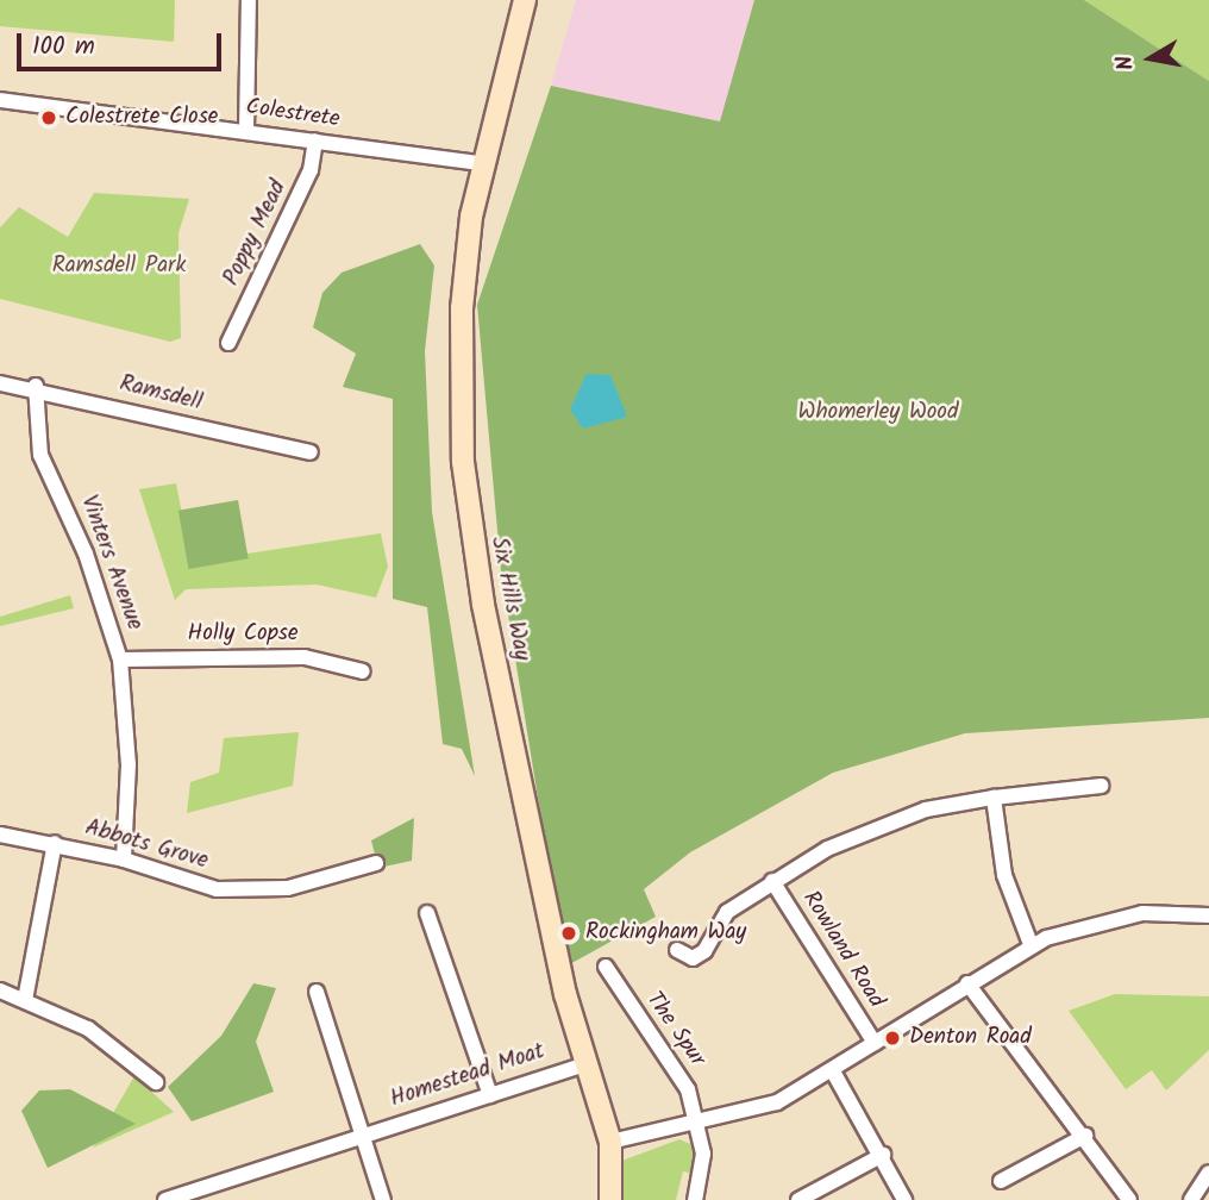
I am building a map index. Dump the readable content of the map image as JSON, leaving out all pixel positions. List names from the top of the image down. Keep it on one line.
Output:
{"streets":{"street":["Colestrete","Poppy Mead","Ramsdell","Vinters Avenue","Six Hills Way","Holly Copse","Abbots Grove","Rowland Road","The Spur","Homestead Moat"]},"crossings":[["Colestrete","Poppy Mead"],["Colestrete","Six Hills Way"],["Ramsdell","Vinters Avenue"],["Vinters Avenue","Holly Copse"],["Vinters Avenue","Abbots Grove"],["Six Hills Way","Homestead Moat"]],"parks":["Ramsdell Park","Whomerley Wood"],"places":["Colestrete Close","Rockingham Way","Denton Road"],"scale_bar":"100 m","north":"left"}
